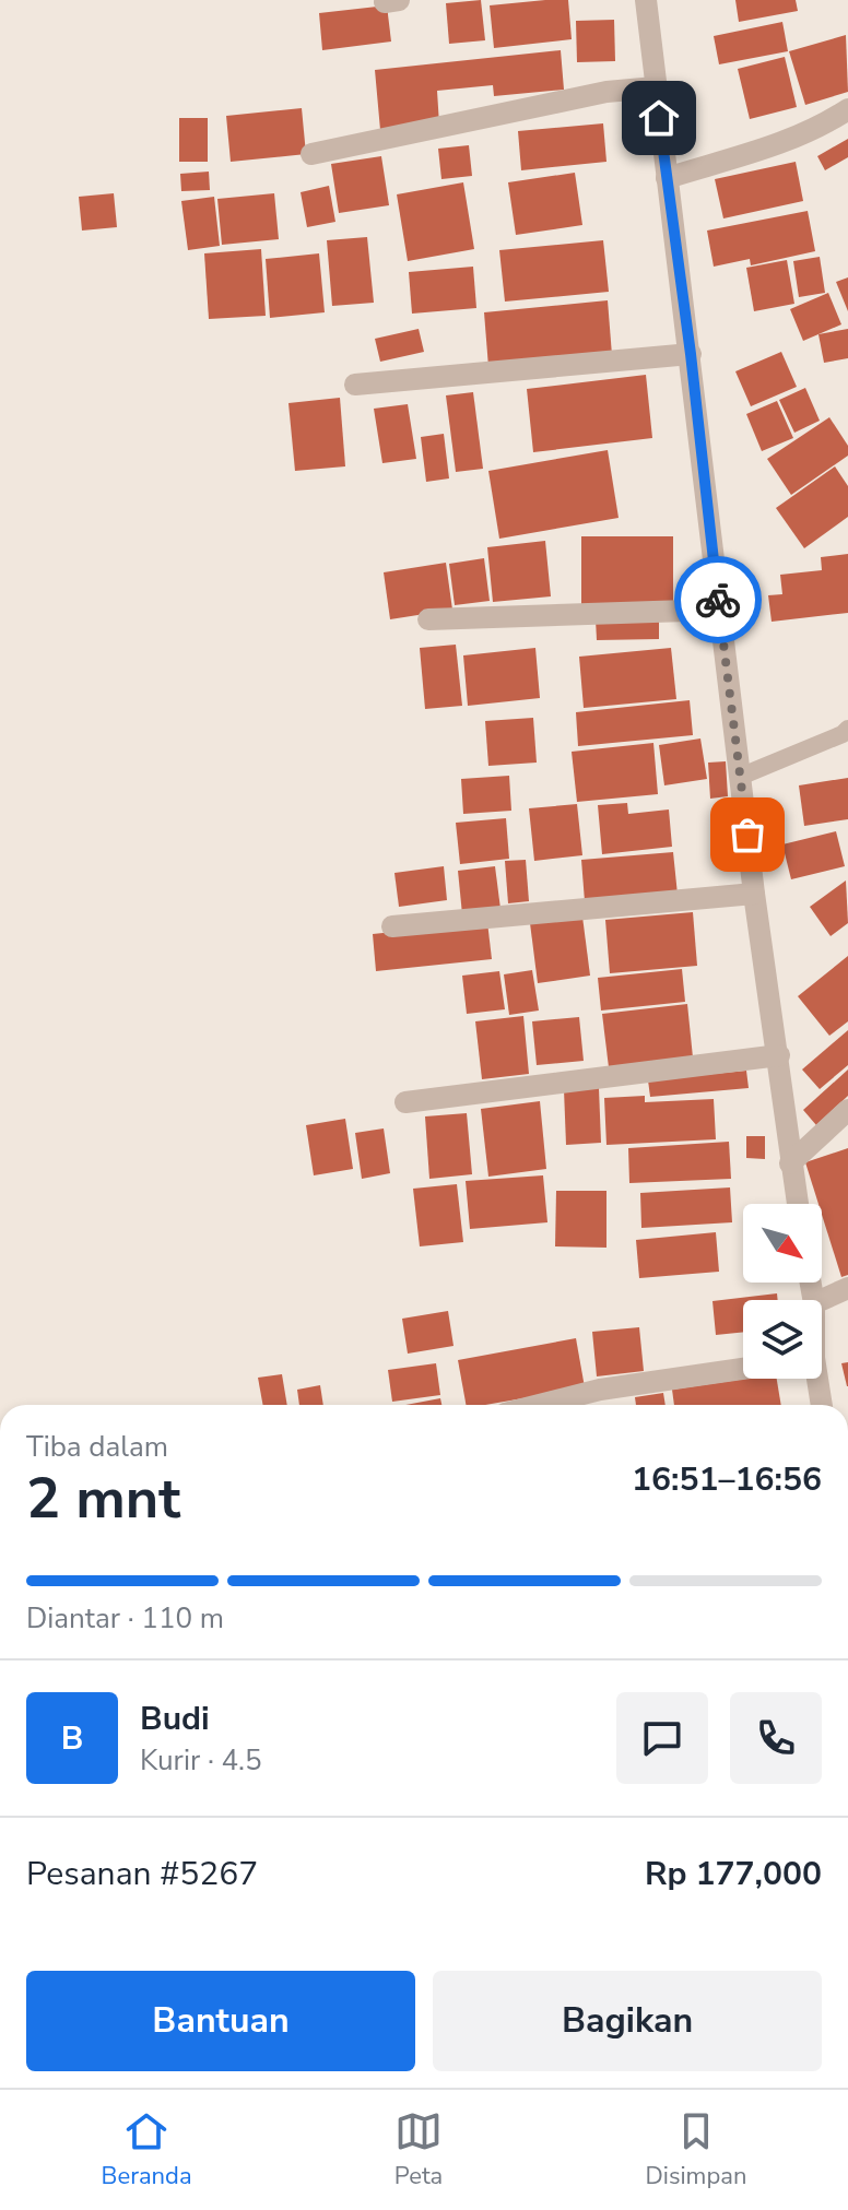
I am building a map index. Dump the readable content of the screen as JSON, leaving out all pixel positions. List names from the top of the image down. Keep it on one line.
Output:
{"north":"bottom right","page":{"heading":["2 mnt","Tiba dalam","16:51–16:56"],"panel":["Budi","Kurir · 4.5","Pesanan #5267","Rp 177,000"],"bar":"Diantar · 110 m","round":"B","buttons":["Bantuan","Bagikan"],"tabs":["Beranda","Peta","Disimpan"]}}
